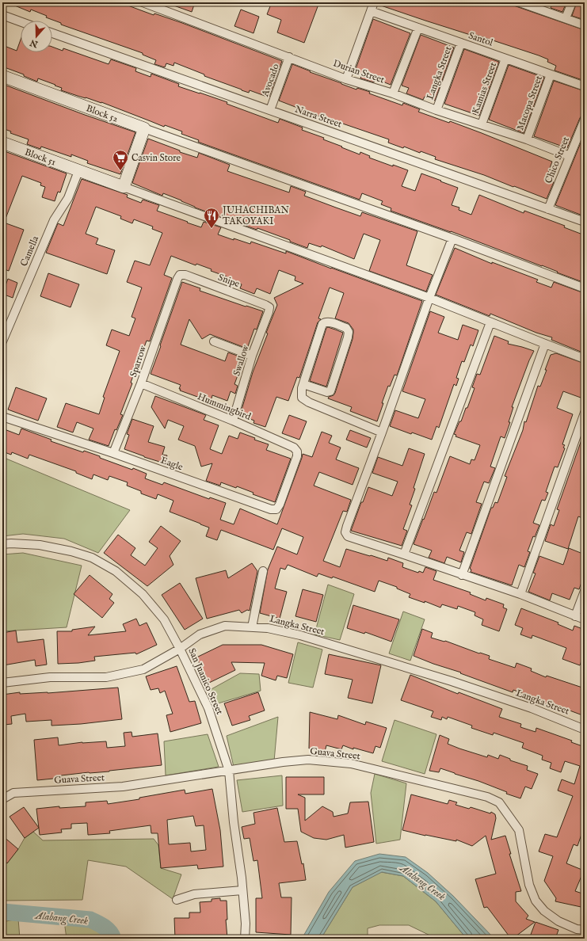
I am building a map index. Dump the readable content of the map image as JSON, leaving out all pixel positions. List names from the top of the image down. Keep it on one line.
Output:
{"streets":{"street":["Santol","Durian Street","Langka Street","Avocado","Kamias Street","Macopa Street","Block 52","Narra Street","Block 51","Chico Street","Camella","Snipe","Swallow","Sparrow","Hummingbird","Eagle","San Juanico Street","Guava Street"]},"crossings":[["Santol","Langka Street"],["Santol","Kamias Street"],["Santol","Macopa Street"],["Durian Street","Langka Street"],["Durian Street","Avocado"],["Durian Street","Kamias Street"],["Durian Street","Macopa Street"],["Durian Street","Chico Street"],["Langka Street","San Juanico Street"],["Avocado","Narra Street"],["Narra Street","Chico Street"],["Block 51","Camella"],["Snipe","Swallow"],["Snipe","Sparrow"],["Swallow","Hummingbird"],["Sparrow","Hummingbird"],["Sparrow","Eagle"],["Hummingbird","Eagle"],["San Juanico Street","Guava Street"]],"water":["Alabang Creek"],"places":{"supermarket":["Casvin Store"],"restaurant":["JUHACHIBAN TAKOYAKI"]},"north":"bottom"}
